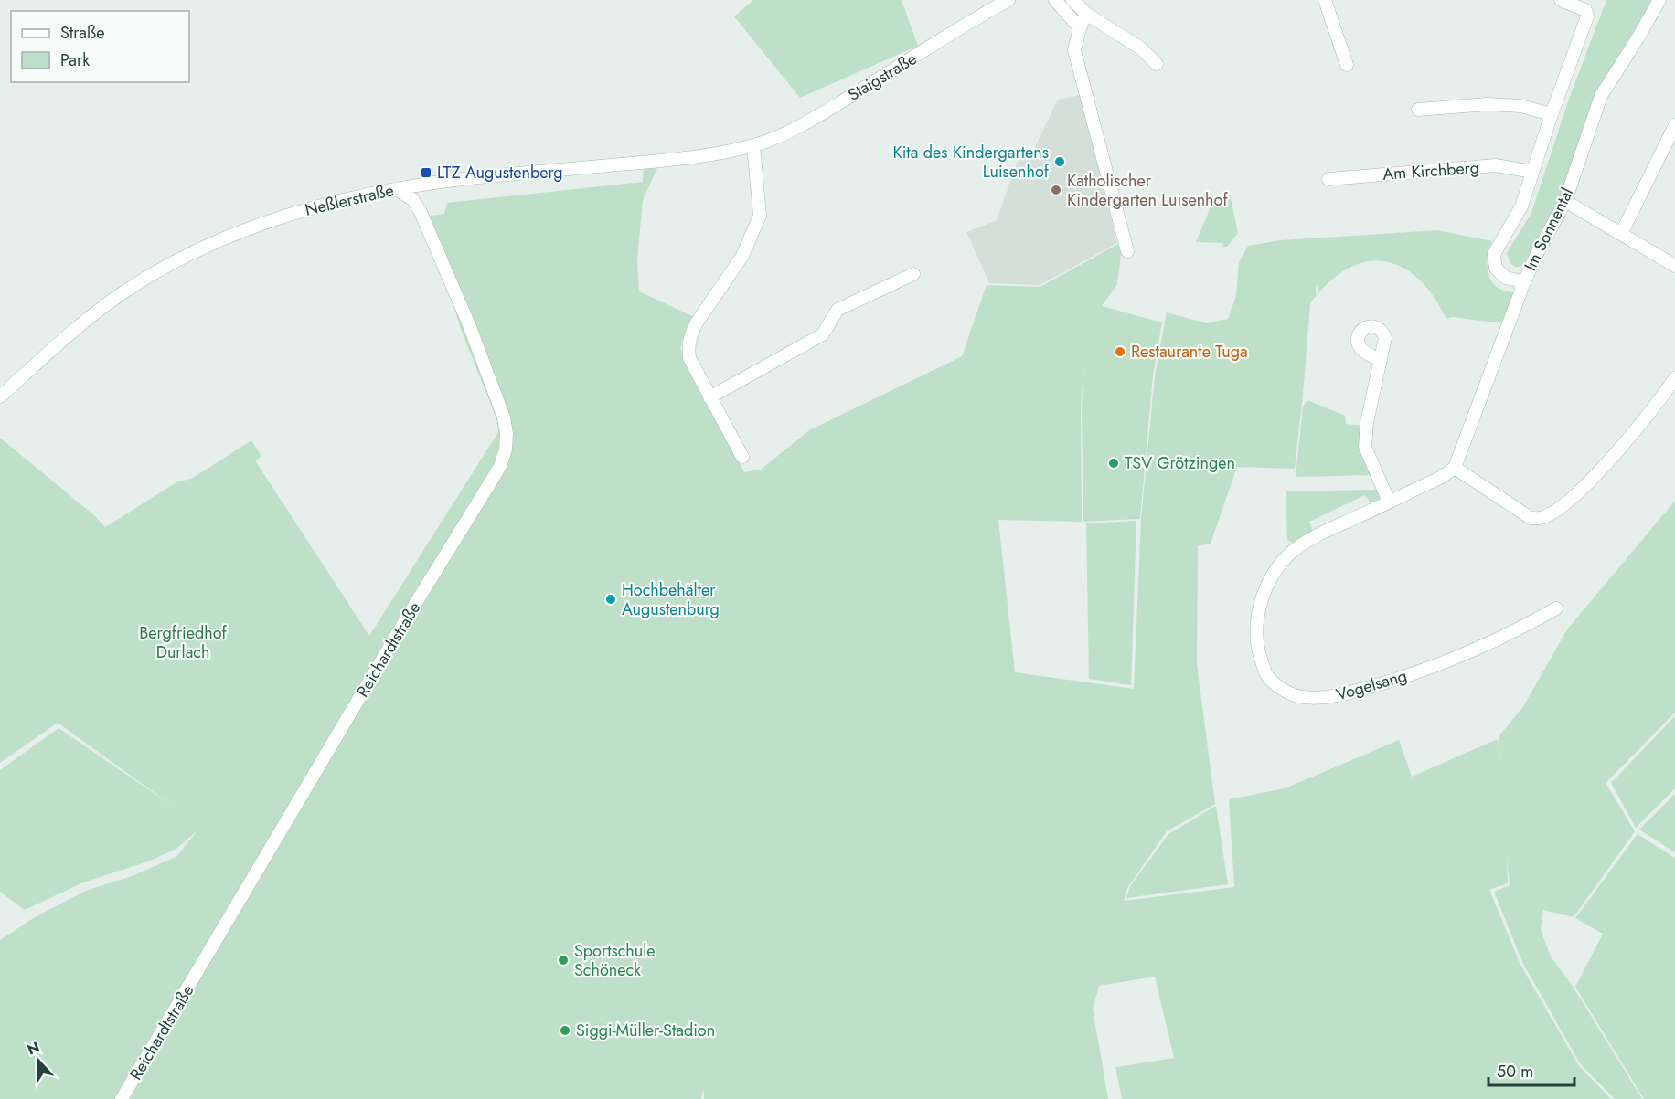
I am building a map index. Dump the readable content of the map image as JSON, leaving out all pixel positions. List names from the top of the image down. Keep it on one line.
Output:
{"streets":{"street":["Staigstraße","Am Kirchberg","Neßlerstraße","Im Sonnental","Reichardtstraße","Vogelsang"]},"crossings":[["Staigstraße","Neßlerstraße"],["Neßlerstraße","Reichardtstraße"],["Im Sonnental","Vogelsang"]],"parks":["Bergfriedhof Durlach"],"places":{"other":["Kita des Kindergartens Luisenhof","Katholischer Kindergarten Luisenhof","Restaurante Tuga","TSV Grötzingen","Hochbehälter Augustenburg","Sportschule Schöneck","Siggi-Müller-Stadion"],"transit":["LTZ Augustenberg"]},"legend":["Straße","Park"],"scale_bar":"50 m","north":"top"}
